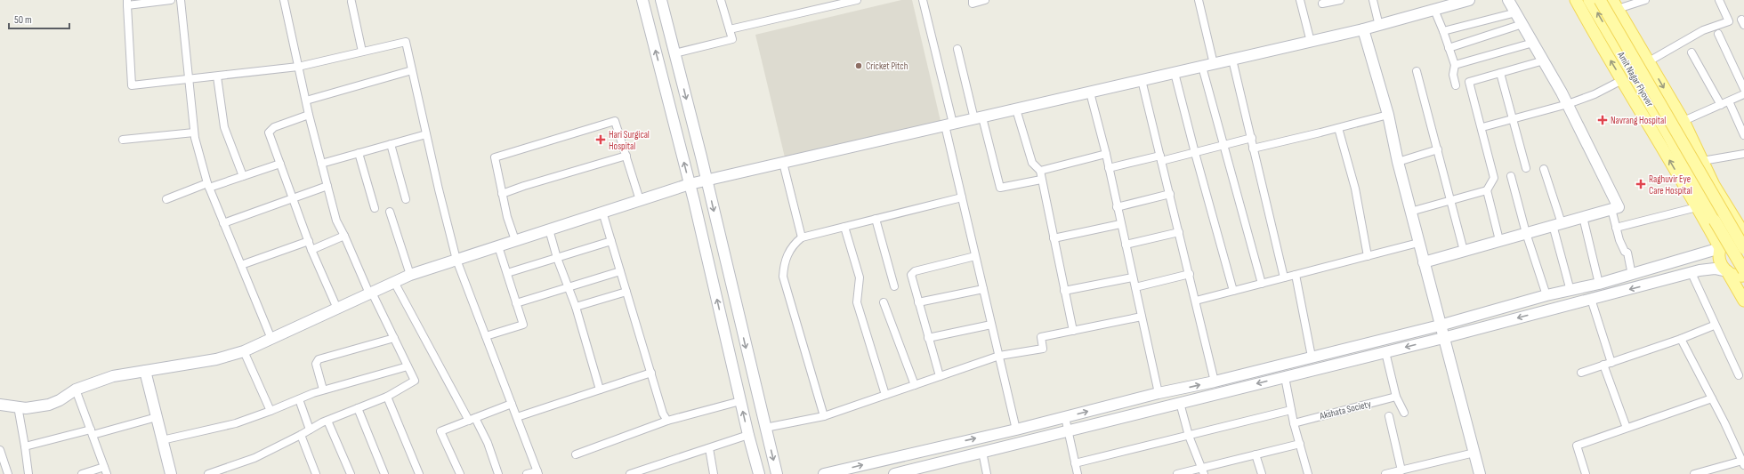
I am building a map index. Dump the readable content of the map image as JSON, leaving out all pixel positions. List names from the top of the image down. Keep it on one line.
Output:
{"streets":{"main road":["Amit Nagar Flyover"],"street":["Akshata Society"]},"places":{"other":["Cricket Pitch"],"health":["Navrang Hospital","Hari Surgical Hospital","Raghuvir Eye Care Hospital"]},"scale_bar":"50 m"}
